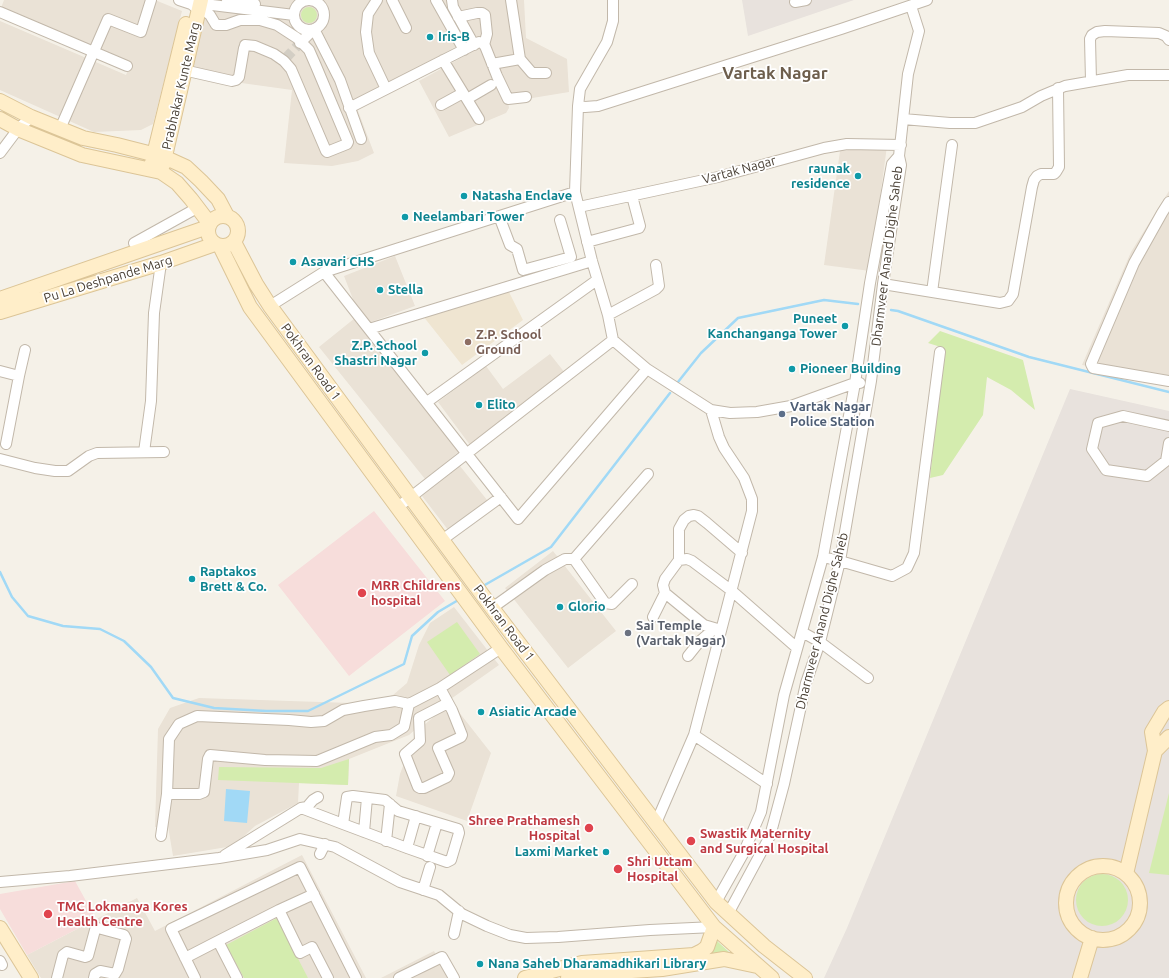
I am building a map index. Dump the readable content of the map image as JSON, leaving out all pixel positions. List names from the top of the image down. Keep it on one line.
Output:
{"streets":{"main road":["Prabhakar Kunte Marg","Pu La Deshpande Marg","Pokhran Road 1"],"street":["Vartak Nagar","Dharmveer Anand Dighe Saheb"]},"crossings":[["Dharmveer Anand Dighe Saheb","Pokhran Road 1"],["Pu La Deshpande Marg","Pokhran Road 1"]],"districts":["Vartak Nagar"],"places":["Iris-B","raunak residence","Natasha Enclave","Neelambari Tower","Asavari CHS","Stella","Puneet Kanchanganga Tower","Z.P. School Ground","Z.P. School Shastri Nagar","Pioneer Building","Elito","Vartak Nagar Police Station","Raptakos Brett & Co.","MRR Childrens hospital","Glorio","Sai Temple (Vartak Nagar)","Asiatic Arcade","Shree Prathamesh Hospital","Swastik Maternity and Surgical Hospital","Laxmi Market","Shri Uttam Hospital","TMC Lokmanya Kores Health Centre","Nana Saheb Dharamadhikari Library"]}
